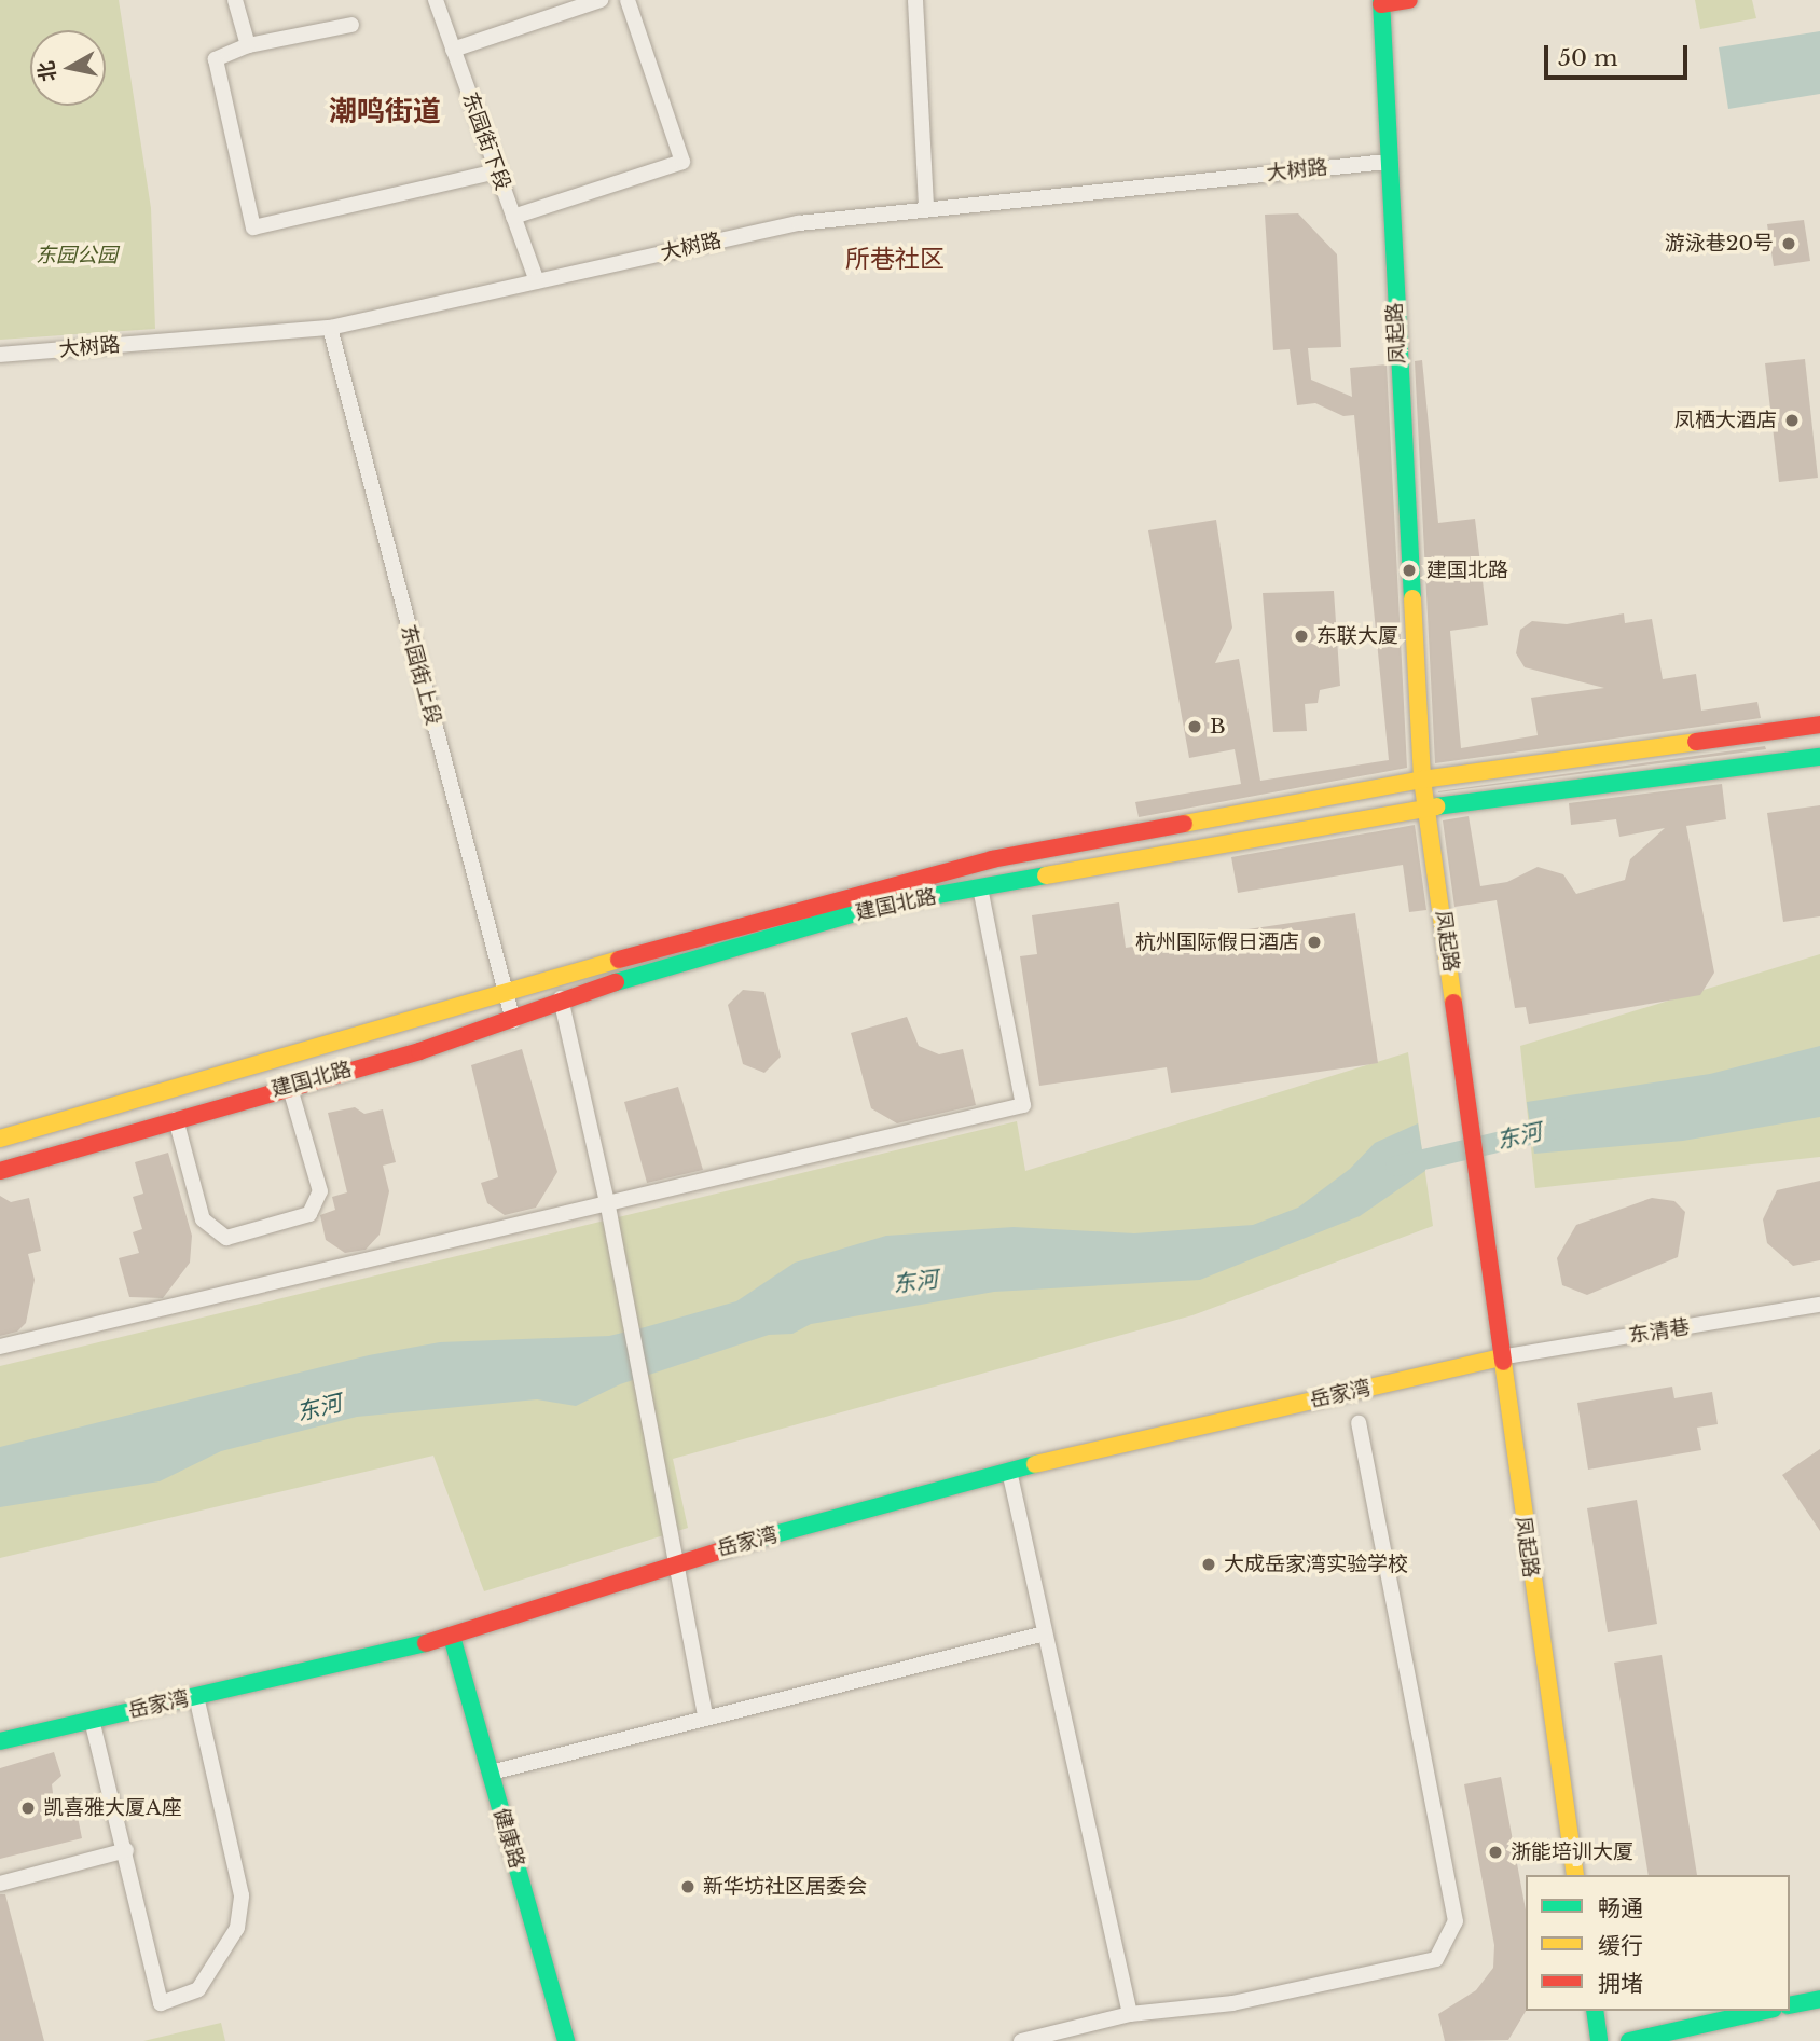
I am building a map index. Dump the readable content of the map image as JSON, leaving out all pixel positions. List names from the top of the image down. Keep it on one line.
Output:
{"streets":{"main road":["凤起路","建国北路","岳家湾","健康路"],"street":["东园街下段","大树路","东园街上段","东清巷"]},"crossings":[["东园街下段","大树路"],["大树路","凤起路"],["大树路","东园街上段"],["凤起路","建国北路"],["凤起路","东清巷"],["凤起路","岳家湾"],["东园街上段","建国北路"],["东清巷","岳家湾"],["岳家湾","健康路"]],"districts":["潮鸣街道","所巷社区"],"water":["东河"],"parks":["东园公园"],"places":["游泳巷20号","凤栖大酒店","建国北路","东联大厦","B","杭州国际假日酒店","大成岳家湾实验学校","凯喜雅大厦A座","浙能培训大厦","新华坊社区居委会"],"legend":["畅通","缓行","拥堵"],"scale_bar":"50 m","north":"left"}
